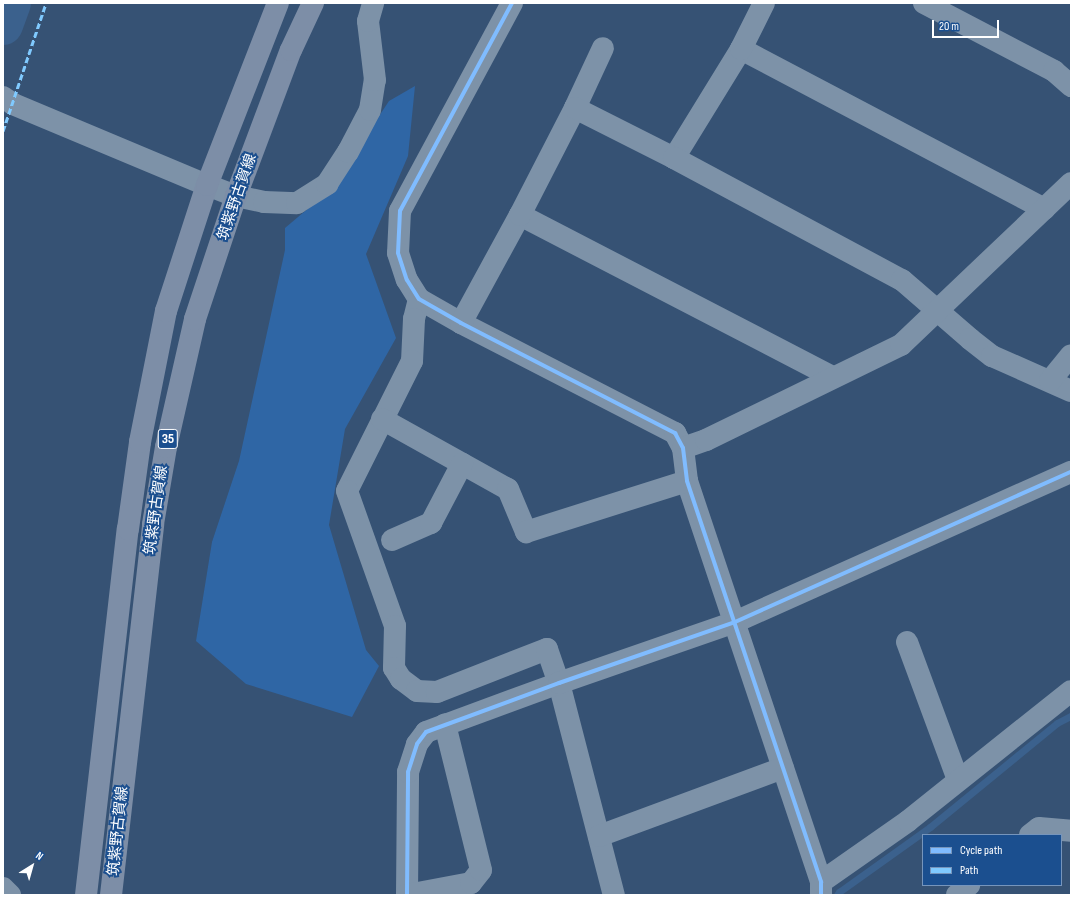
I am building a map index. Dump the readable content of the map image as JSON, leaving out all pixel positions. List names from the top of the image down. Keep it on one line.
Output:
{"streets":{"main road":["筑紫野古賀線","35"]},"legend":["Cycle path","Path"],"scale_bar":"20 m","north":"top right"}
